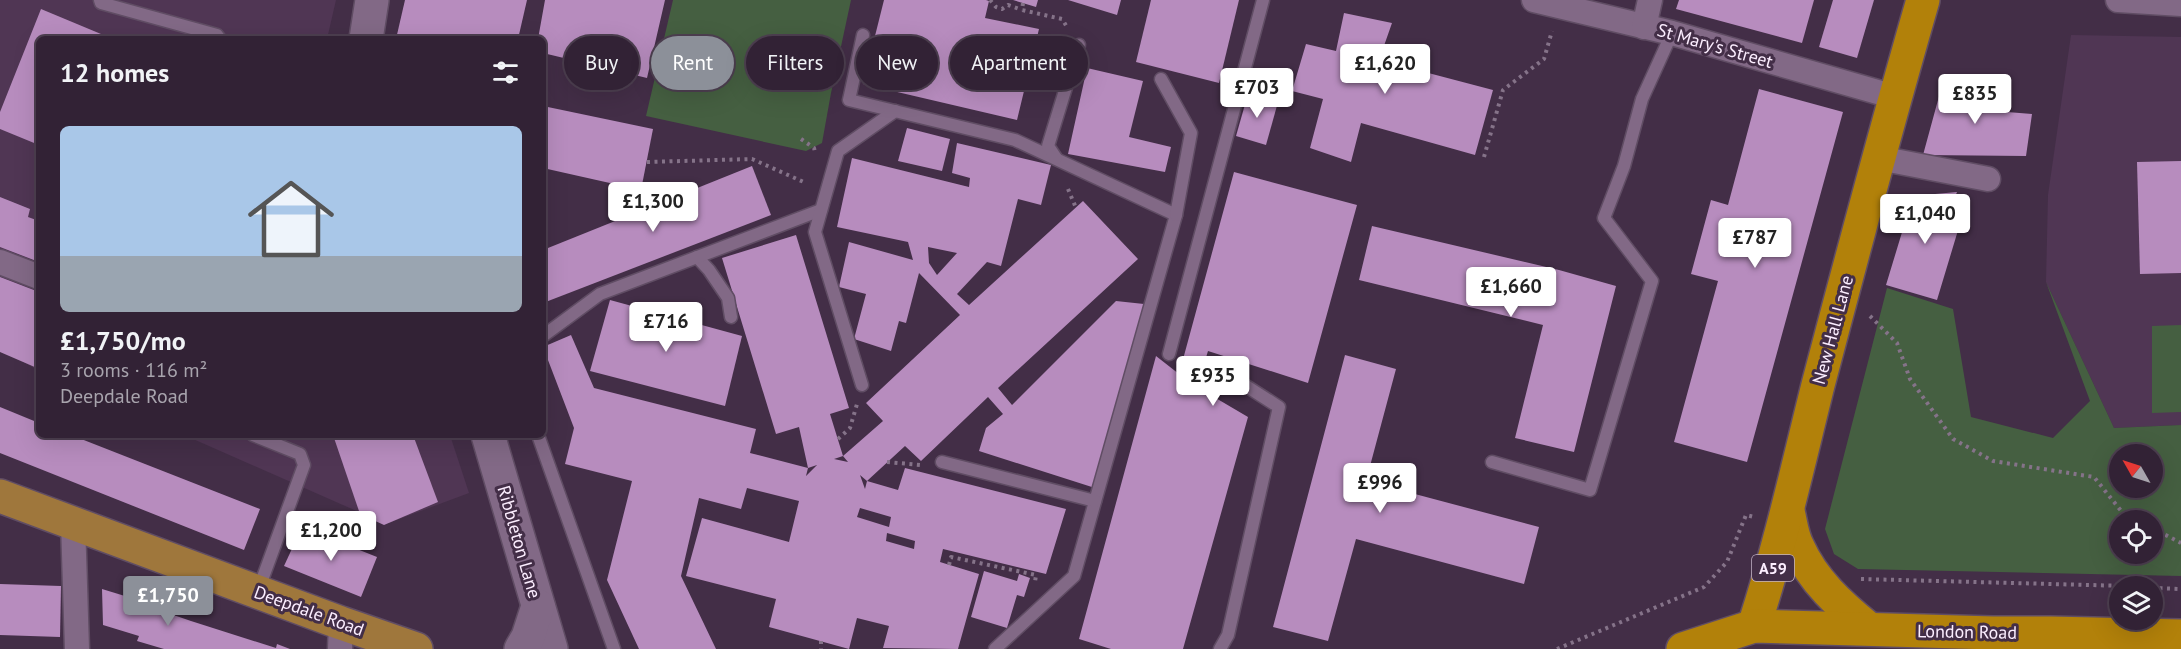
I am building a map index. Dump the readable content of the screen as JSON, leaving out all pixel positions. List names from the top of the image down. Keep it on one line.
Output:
{"streets":{"highway":["New Hall Lane","A59","London Road"],"main road":["Ribbleton Lane","Deepdale Road"],"street":["St Mary's Street"]},"crossings":[["St Mary's Street","New Hall Lane"],["New Hall Lane","London Road"]],"north":"top left","page":{"chip":["Buy","Rent","Filters","New","Apartment"],"heading":"12 homes","price":["£1,620","£703","£835","£1,300","£1,040","£787","£1,660","£716","£935","£996","£1,200","£1,750"],"list":[{"name":"£1,750/mo","note":"3 rooms · 116 m² · Deepdale Road"}]}}
